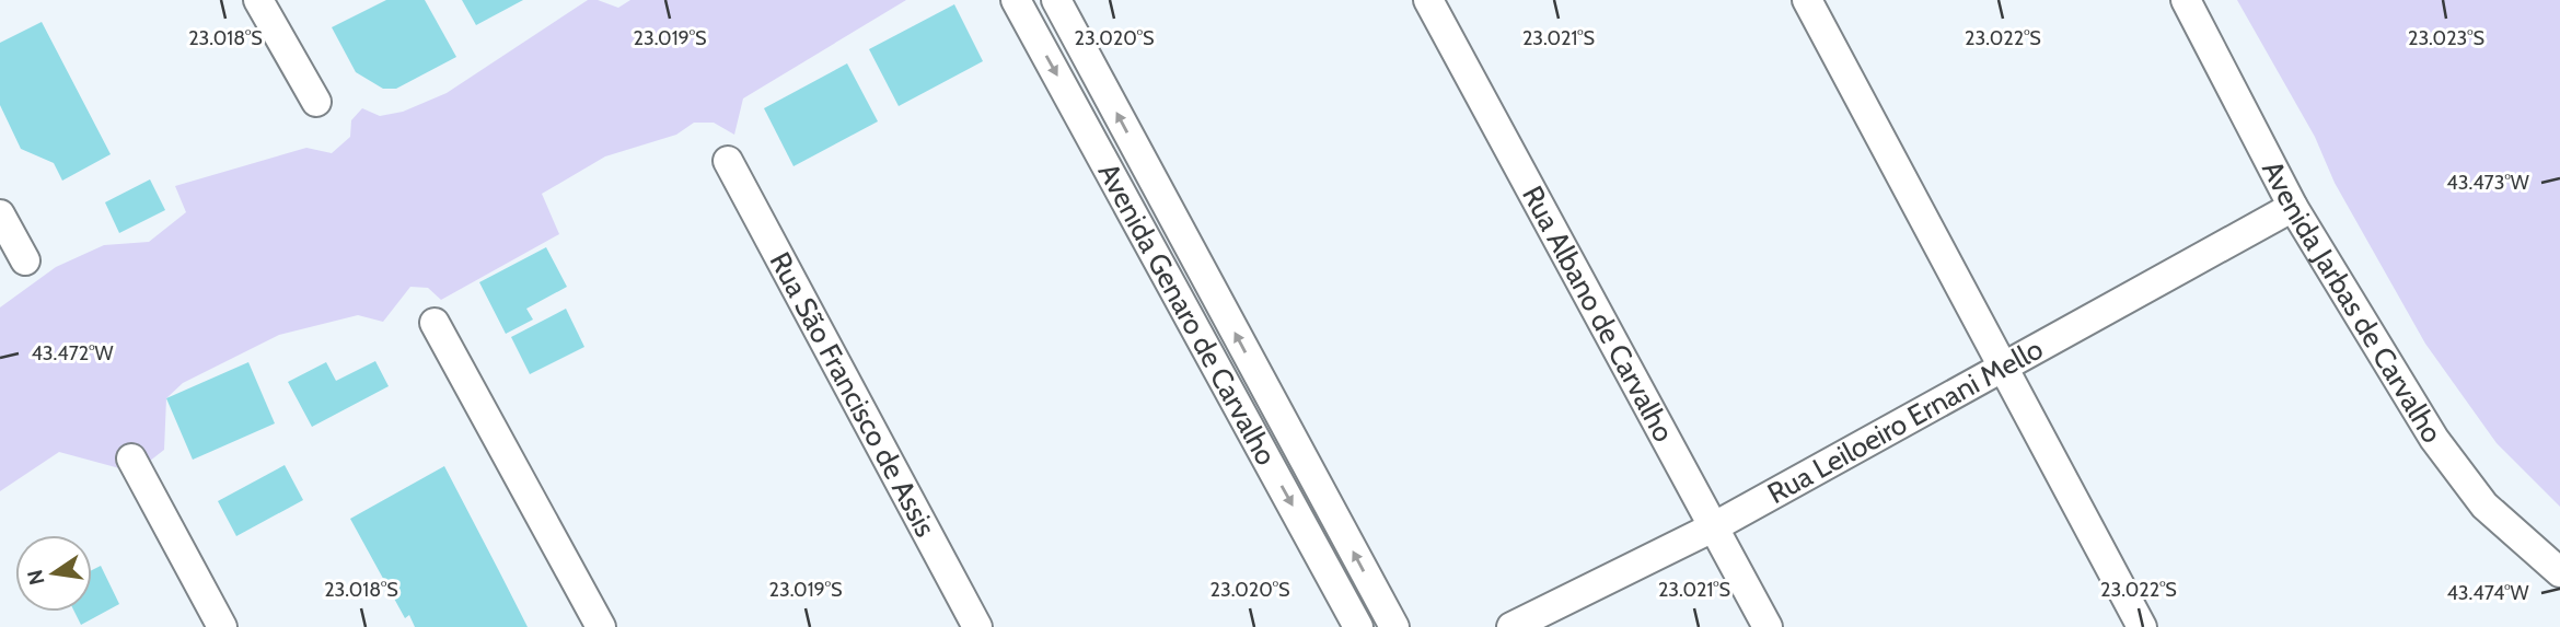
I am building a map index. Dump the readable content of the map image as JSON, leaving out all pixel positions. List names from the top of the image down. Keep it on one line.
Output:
{"streets":{"street":["Avenida Jarbas de Carvalho","Avenida Genaro de Carvalho","Rua Albano de Carvalho","Rua São Francisco de Assis","Rua Leiloeiro Ernani Mello"]},"crossings":[["Avenida Jarbas de Carvalho","Rua Leiloeiro Ernani Mello"],["Rua Albano de Carvalho","Rua Leiloeiro Ernani Mello"]],"north":"left","coordinates":["23.018°S","23.019°S","23.020°S","23.021°S","23.022°S","23.023°S","43.473°W","43.472°W","43.474°W"]}
